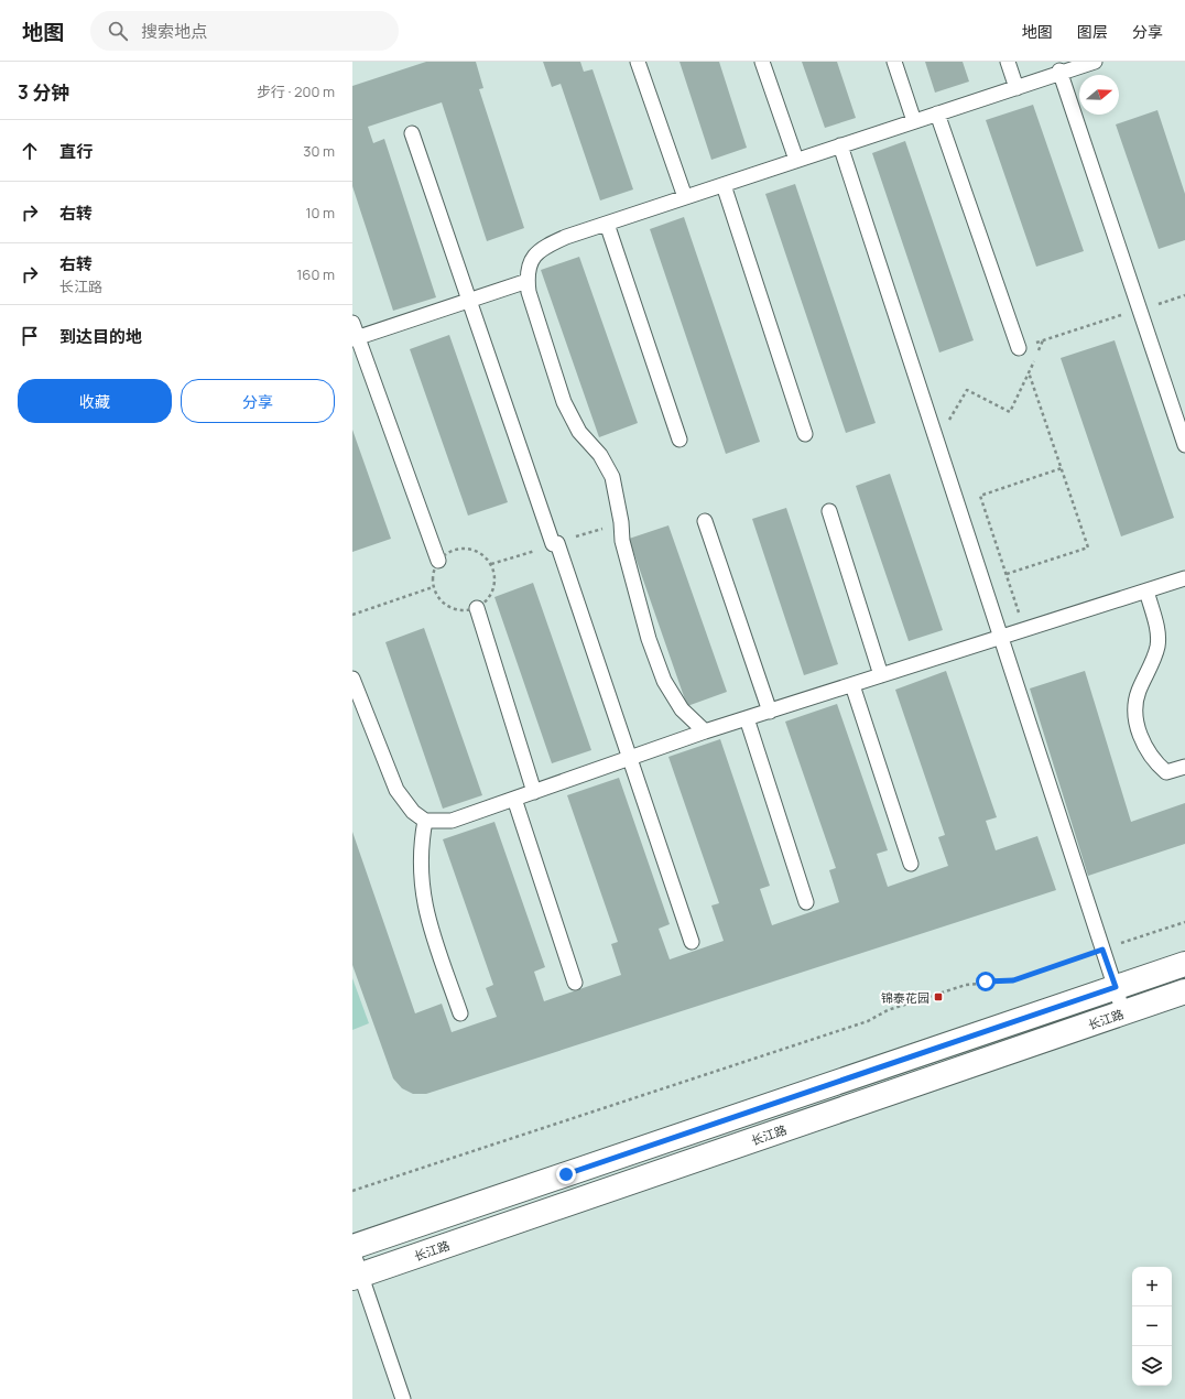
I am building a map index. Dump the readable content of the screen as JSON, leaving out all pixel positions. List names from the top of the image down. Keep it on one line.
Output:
{"streets":{"street":["长江路"]},"places":{"transit":["锦泰花园"]},"north":"right","page":{"header":"地图","search":"搜索地点","nav":["地图","图层","分享"],"heading":["3 分钟","步行 · 200 m"],"list":[["直行","30 m"],["右转","10 m"],["右转","长江路","160 m"],"到达目的地"],"buttons":["收藏","分享"],"map_buttons":["+","−"]}}
